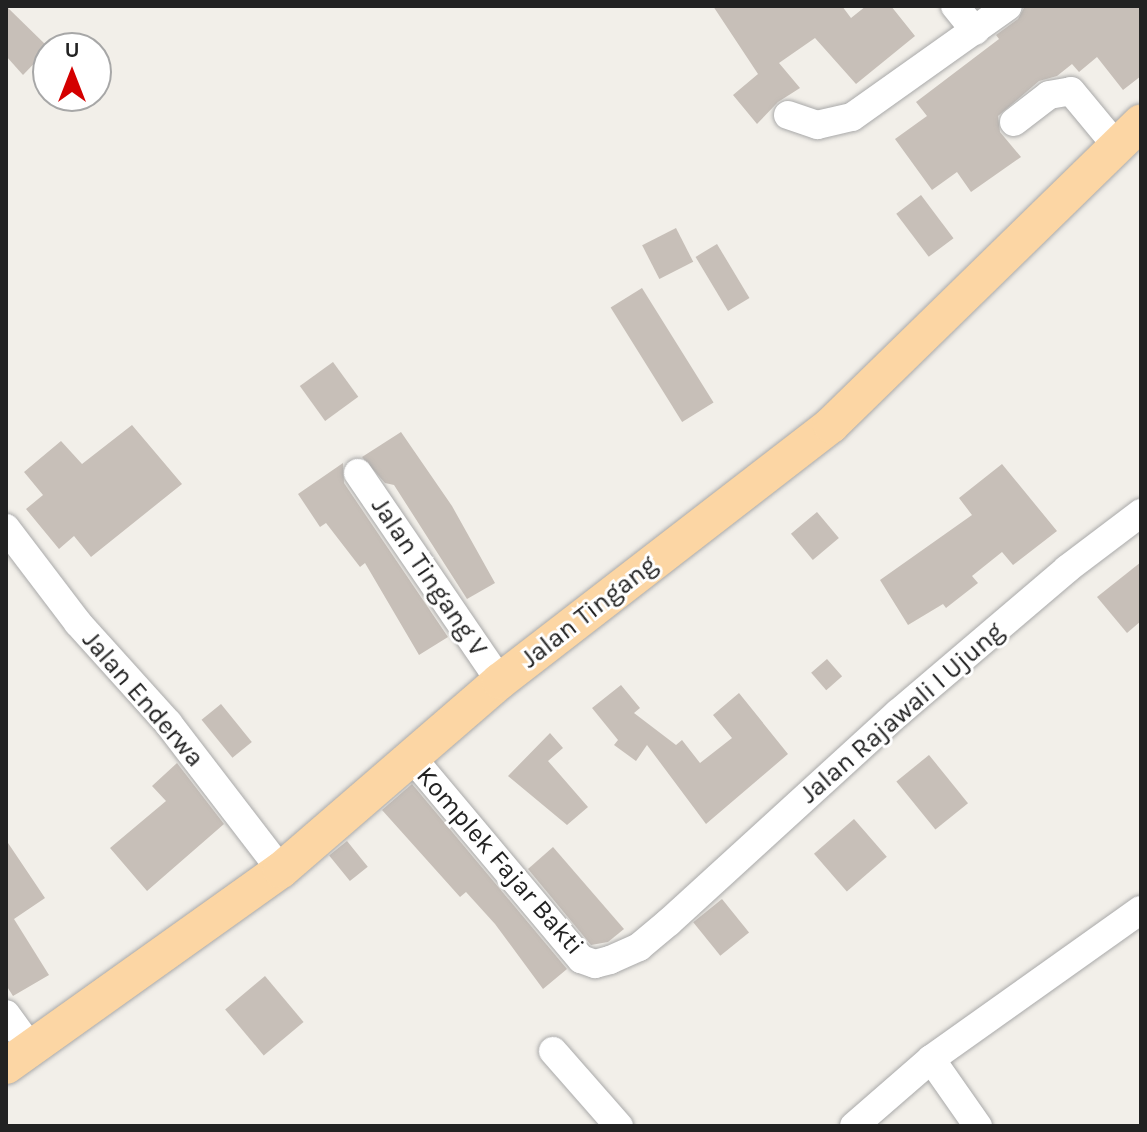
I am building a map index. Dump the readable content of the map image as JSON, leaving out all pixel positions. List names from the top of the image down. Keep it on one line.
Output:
{"streets":{"main road":["Jalan Tingang"],"street":["Jalan Tingang V","Jalan Enderwa","Jalan Rajawali I Ujung","Komplek Fajar Bakti"]},"crossings":[["Jalan Tingang V","Jalan Tingang"],["Jalan Tingang","Jalan Enderwa"],["Jalan Tingang","Komplek Fajar Bakti"],["Jalan Rajawali I Ujung","Komplek Fajar Bakti"]],"north":"top"}
